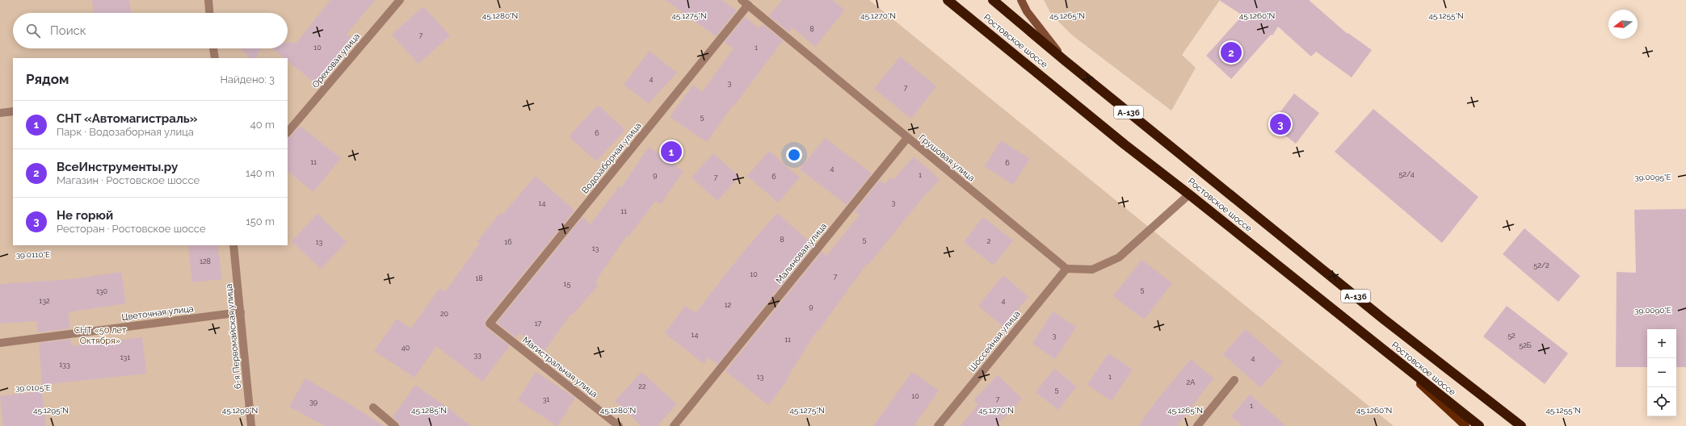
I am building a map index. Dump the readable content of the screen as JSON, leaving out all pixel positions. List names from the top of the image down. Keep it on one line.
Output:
{"streets":{"highway":["Ростовское шоссе","А-136"],"street":["Ореховая улица","Водозаборная улица","Грушовая улица","Малиновая улица","Цветочная улица","6-я Первомайская улица","Шоссейная улица","Магистральная улица"]},"crossings":[["Ростовское шоссе","А-136"],["Водозаборная улица","Грушовая улица"],["Водозаборная улица","Магистральная улица"],["Грушовая улица","Малиновая улица"],["Грушовая улица","Шоссейная улица"],["Цветочная улица","6-я Первомайская улица"]],"parks":["СНТ «50 лет Октября»"],"house_numbers":["8","7","10","1","4","3","7","5","6","11","6","4","52/4","9","1","6","7","3","14","11","8","5","2","13","16","13","128","52/2","10","7","18","15","5","130","132","4","12","9","20","17","14","3","52","11","52Б","40","33","131","4","133","13","1","2А","22","5","10","31","7","39","1"],"north":"left","page":{"search":"Поиск","pins":["2","3","1"],"heading":["Рядом","Найдено: 3"],"list":[{"mark":"1","name":"СНТ «Автомагистраль»","note":"Парк · Водозаборная улица","value":"40 m"},{"mark":"2","name":"ВсеИнструменты.ру","note":"Магазин · Ростовское шоссе","value":"140 m"},{"mark":"3","name":"Не горюй","note":"Ресторан · Ростовское шоссе","value":"150 m"}],"map_buttons":["+","−"]},"coordinates":["45.1280°N","45.1275°N","45.1270°N","45.1265°N","45.1260°N","45.1255°N","39.0095°E","39.0110°E","39.0090°E","39.0105°E","45.1295°N","45.1290°N","45.1285°N"]}
